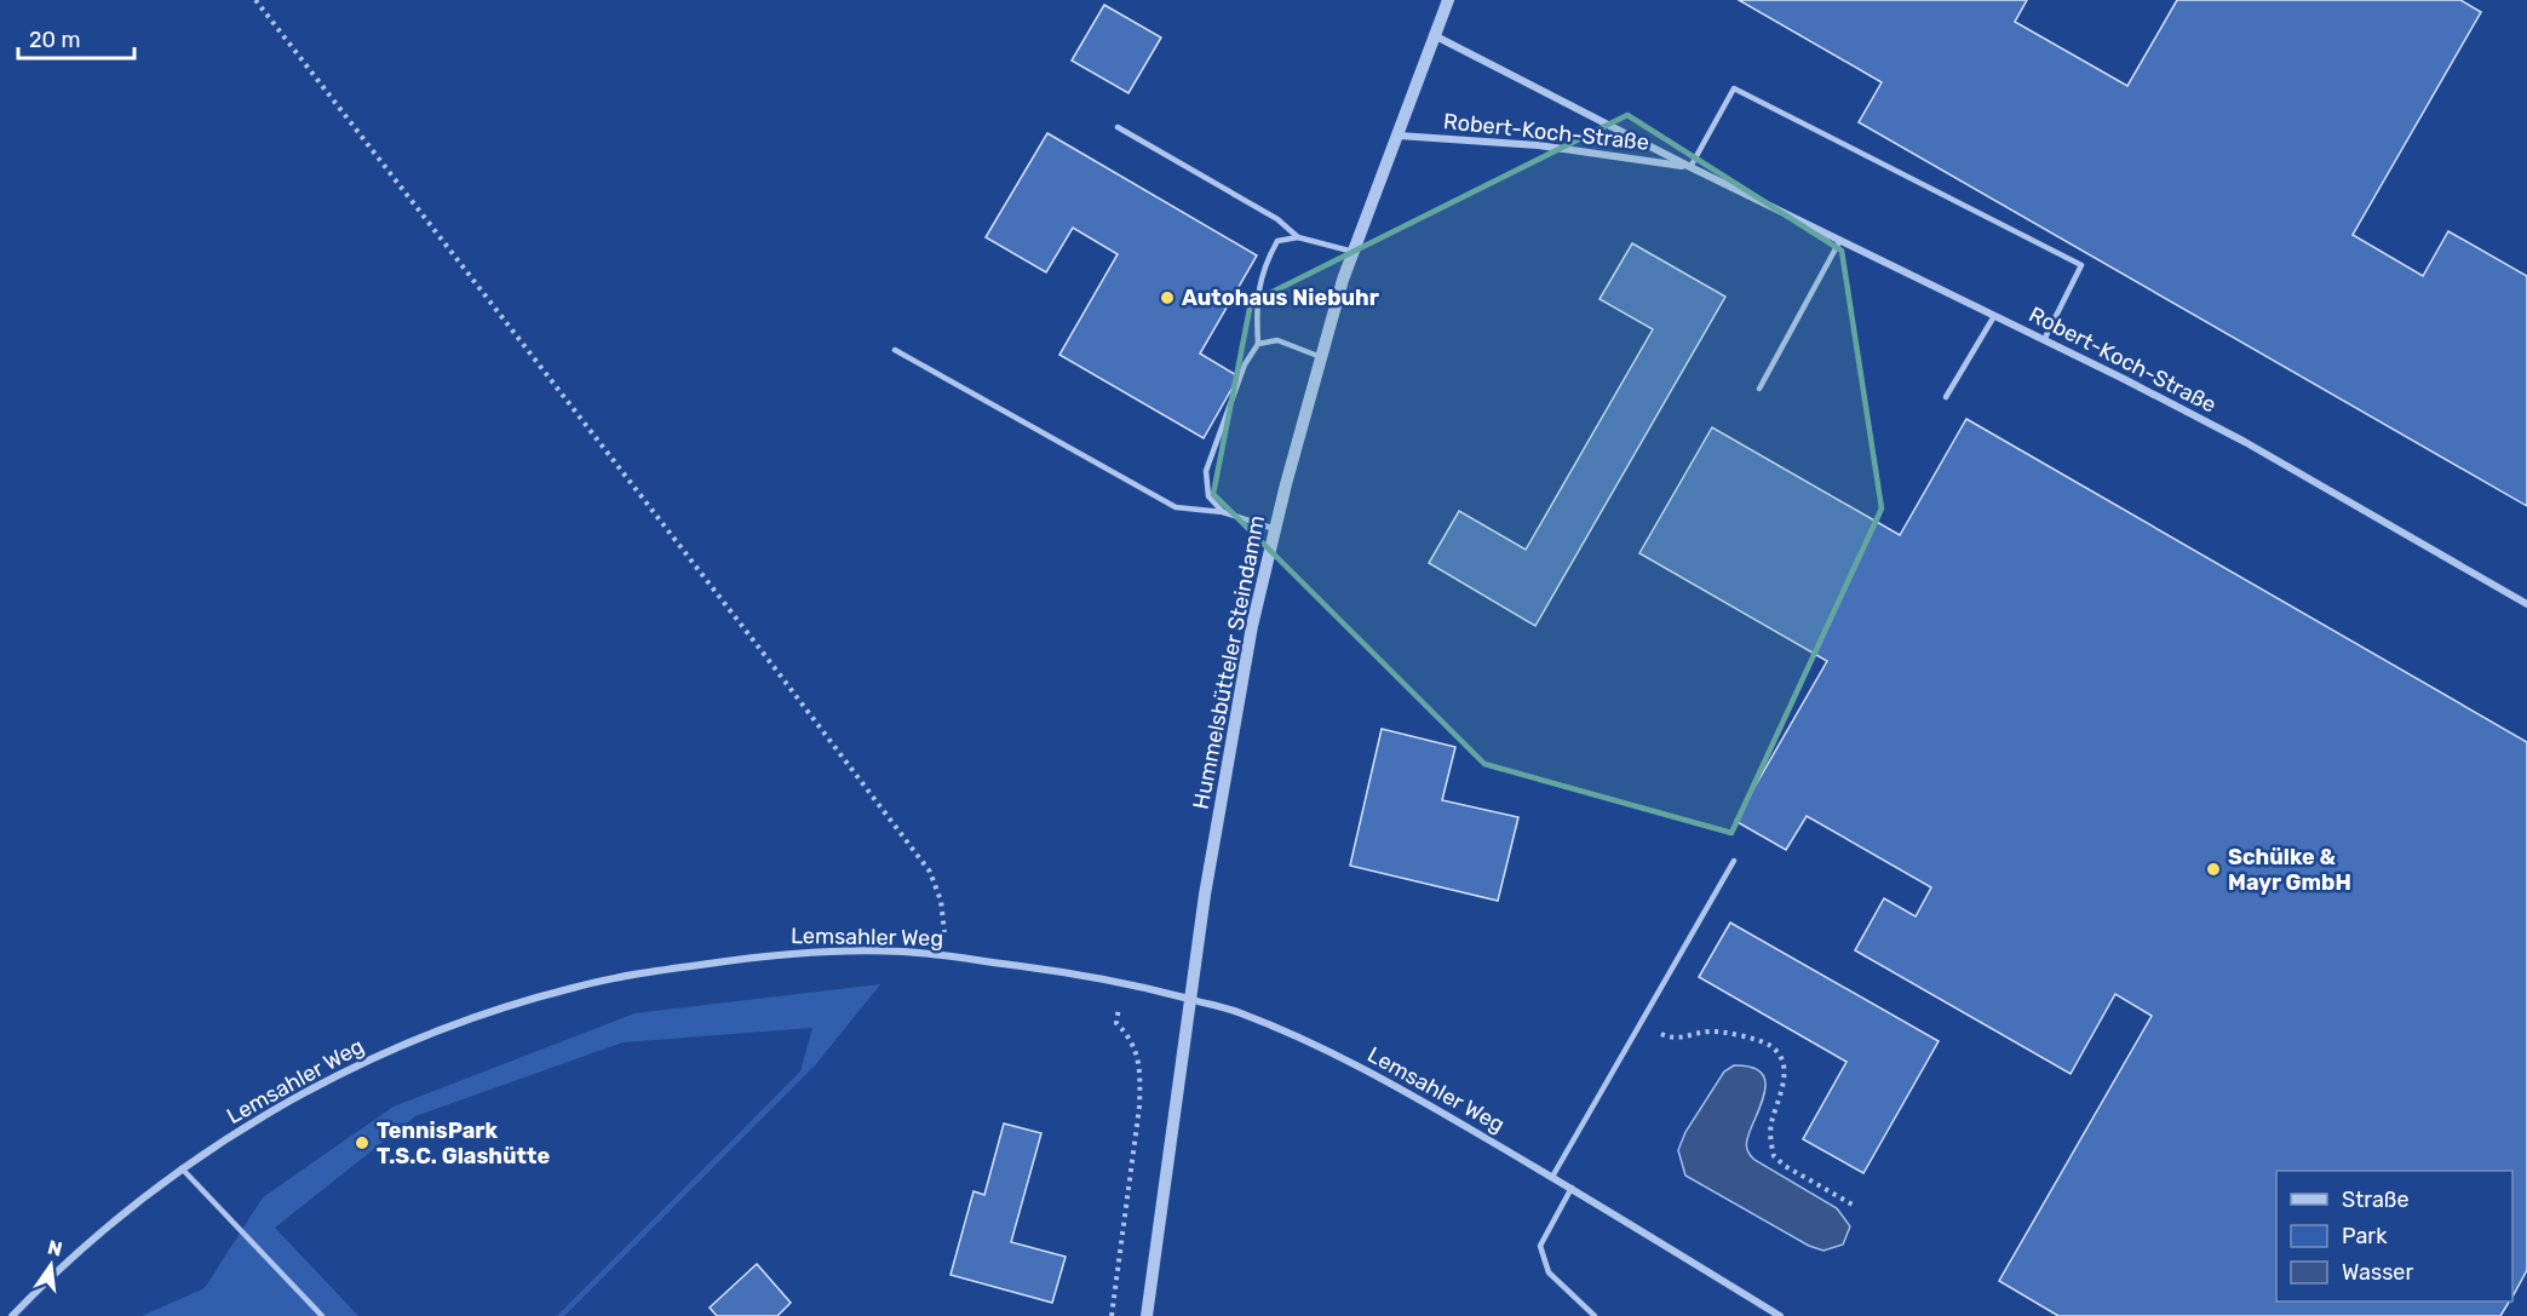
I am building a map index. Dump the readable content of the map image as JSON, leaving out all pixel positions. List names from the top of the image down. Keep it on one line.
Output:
{"streets":{"street":["Robert-Koch-Straße","Hummelsbütteler Steindamm","Lemsahler Weg"]},"crossings":[["Robert-Koch-Straße","Hummelsbütteler Steindamm"],["Hummelsbütteler Steindamm","Lemsahler Weg"]],"places":["Autohaus Niebuhr","Schülke & Mayr GmbH","TennisPark T.S.C. Glashütte"],"legend":["Straße","Park","Wasser"],"scale_bar":"20 m","north":"top"}
